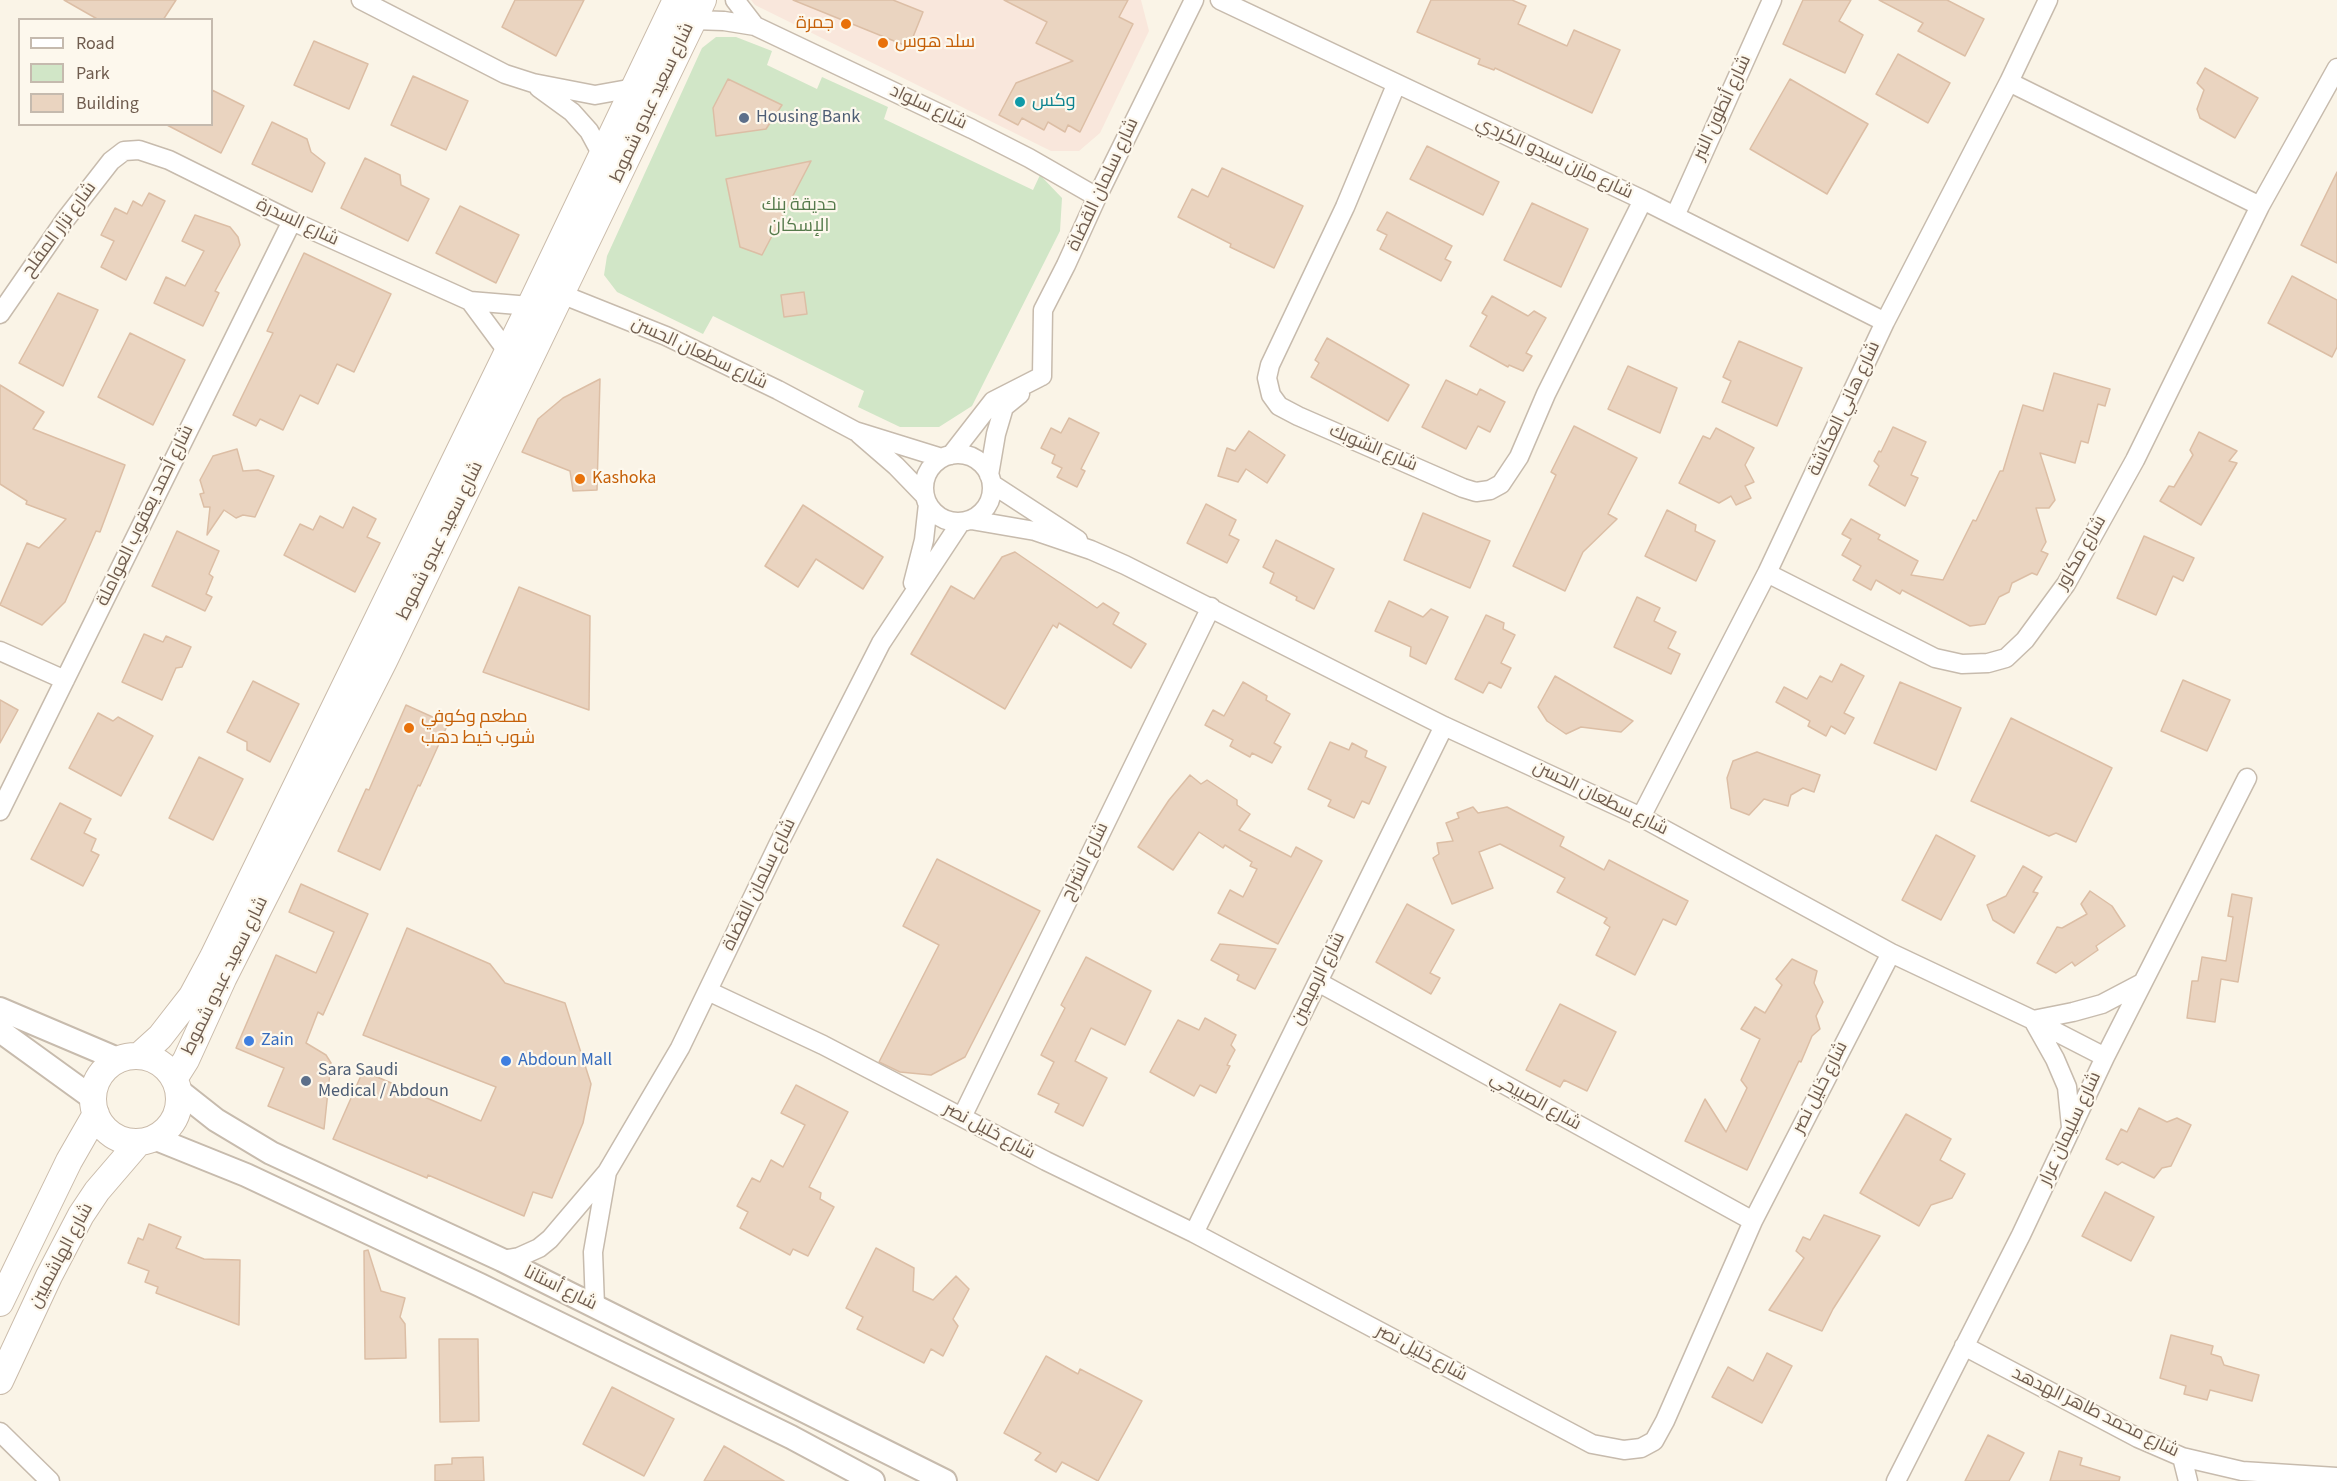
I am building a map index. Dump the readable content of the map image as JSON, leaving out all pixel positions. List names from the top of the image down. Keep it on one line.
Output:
{"streets":{"main road":["شارع سعيد عبدو شموط","شارع الهاشميين"],"street":["شارع سلواد","شارع أنطون النبر","شارع مازن سيدو الكردي","شارع سلمان القضاة","شارع السدرة","شارع نزار المفلح","شارع سطعان الحسن","شارع هاني العكاشة","شارع الشوبك","شارع أحمد يعقوب العواملة","شارع مكاور","شارع الشراح","شارع الرميمين","شارع خليل نصر","شارع الصبيحي","شارع سليمان عرار","شارع أستانا","شارع محمد طاهر الهدهد"]},"crossings":[["شارع سعيد عبدو شموط","شارع سلواد"],["شارع سعيد عبدو شموط","شارع السدرة"],["شارع سعيد عبدو شموط","شارع سطعان الحسن"],["شارع سعيد عبدو شموط","شارع الهاشميين"],["شارع سعيد عبدو شموط","شارع أستانا"],["شارع سلواد","شارع سلمان القضاة"],["شارع أنطون النبر","شارع مازن سيدو الكردي"],["شارع مازن سيدو الكردي","شارع هاني العكاشة"],["شارع مازن سيدو الكردي","شارع الشوبك"],["شارع سلمان القضاة","شارع سطعان الحسن"],["شارع سلمان القضاة","شارع خليل نصر"],["شارع سلمان القضاة","شارع أستانا"],["شارع السدرة","شارع نزار المفلح"],["شارع السدرة","شارع سطعان الحسن"],["شارع السدرة","شارع أحمد يعقوب العواملة"],["شارع سطعان الحسن","شارع هاني العكاشة"],["شارع سطعان الحسن","شارع الشراح"],["شارع سطعان الحسن","شارع الرميمين"],["شارع سطعان الحسن","شارع خليل نصر"],["شارع سطعان الحسن","شارع سليمان عرار"],["شارع هاني العكاشة","شارع مكاور"],["شارع الشراح","شارع خليل نصر"],["شارع الرميمين","شارع خليل نصر"],["شارع الرميمين","شارع الصبيحي"],["شارع خليل نصر","شارع الصبيحي"],["شارع سليمان عرار","شارع محمد طاهر الهدهد"],["شارع الهاشميين","شارع أستانا"]],"parks":["حديقة بنك الإسكان"],"places":["جمرة","سلد هوس","وكس","Housing Bank","Kashoka","مطعم وكوفي شوب خيط دهب","Zain","Abdoun Mall","Sara Saudi Medical / Abdoun"],"legend":["Road","Park","Building"]}
